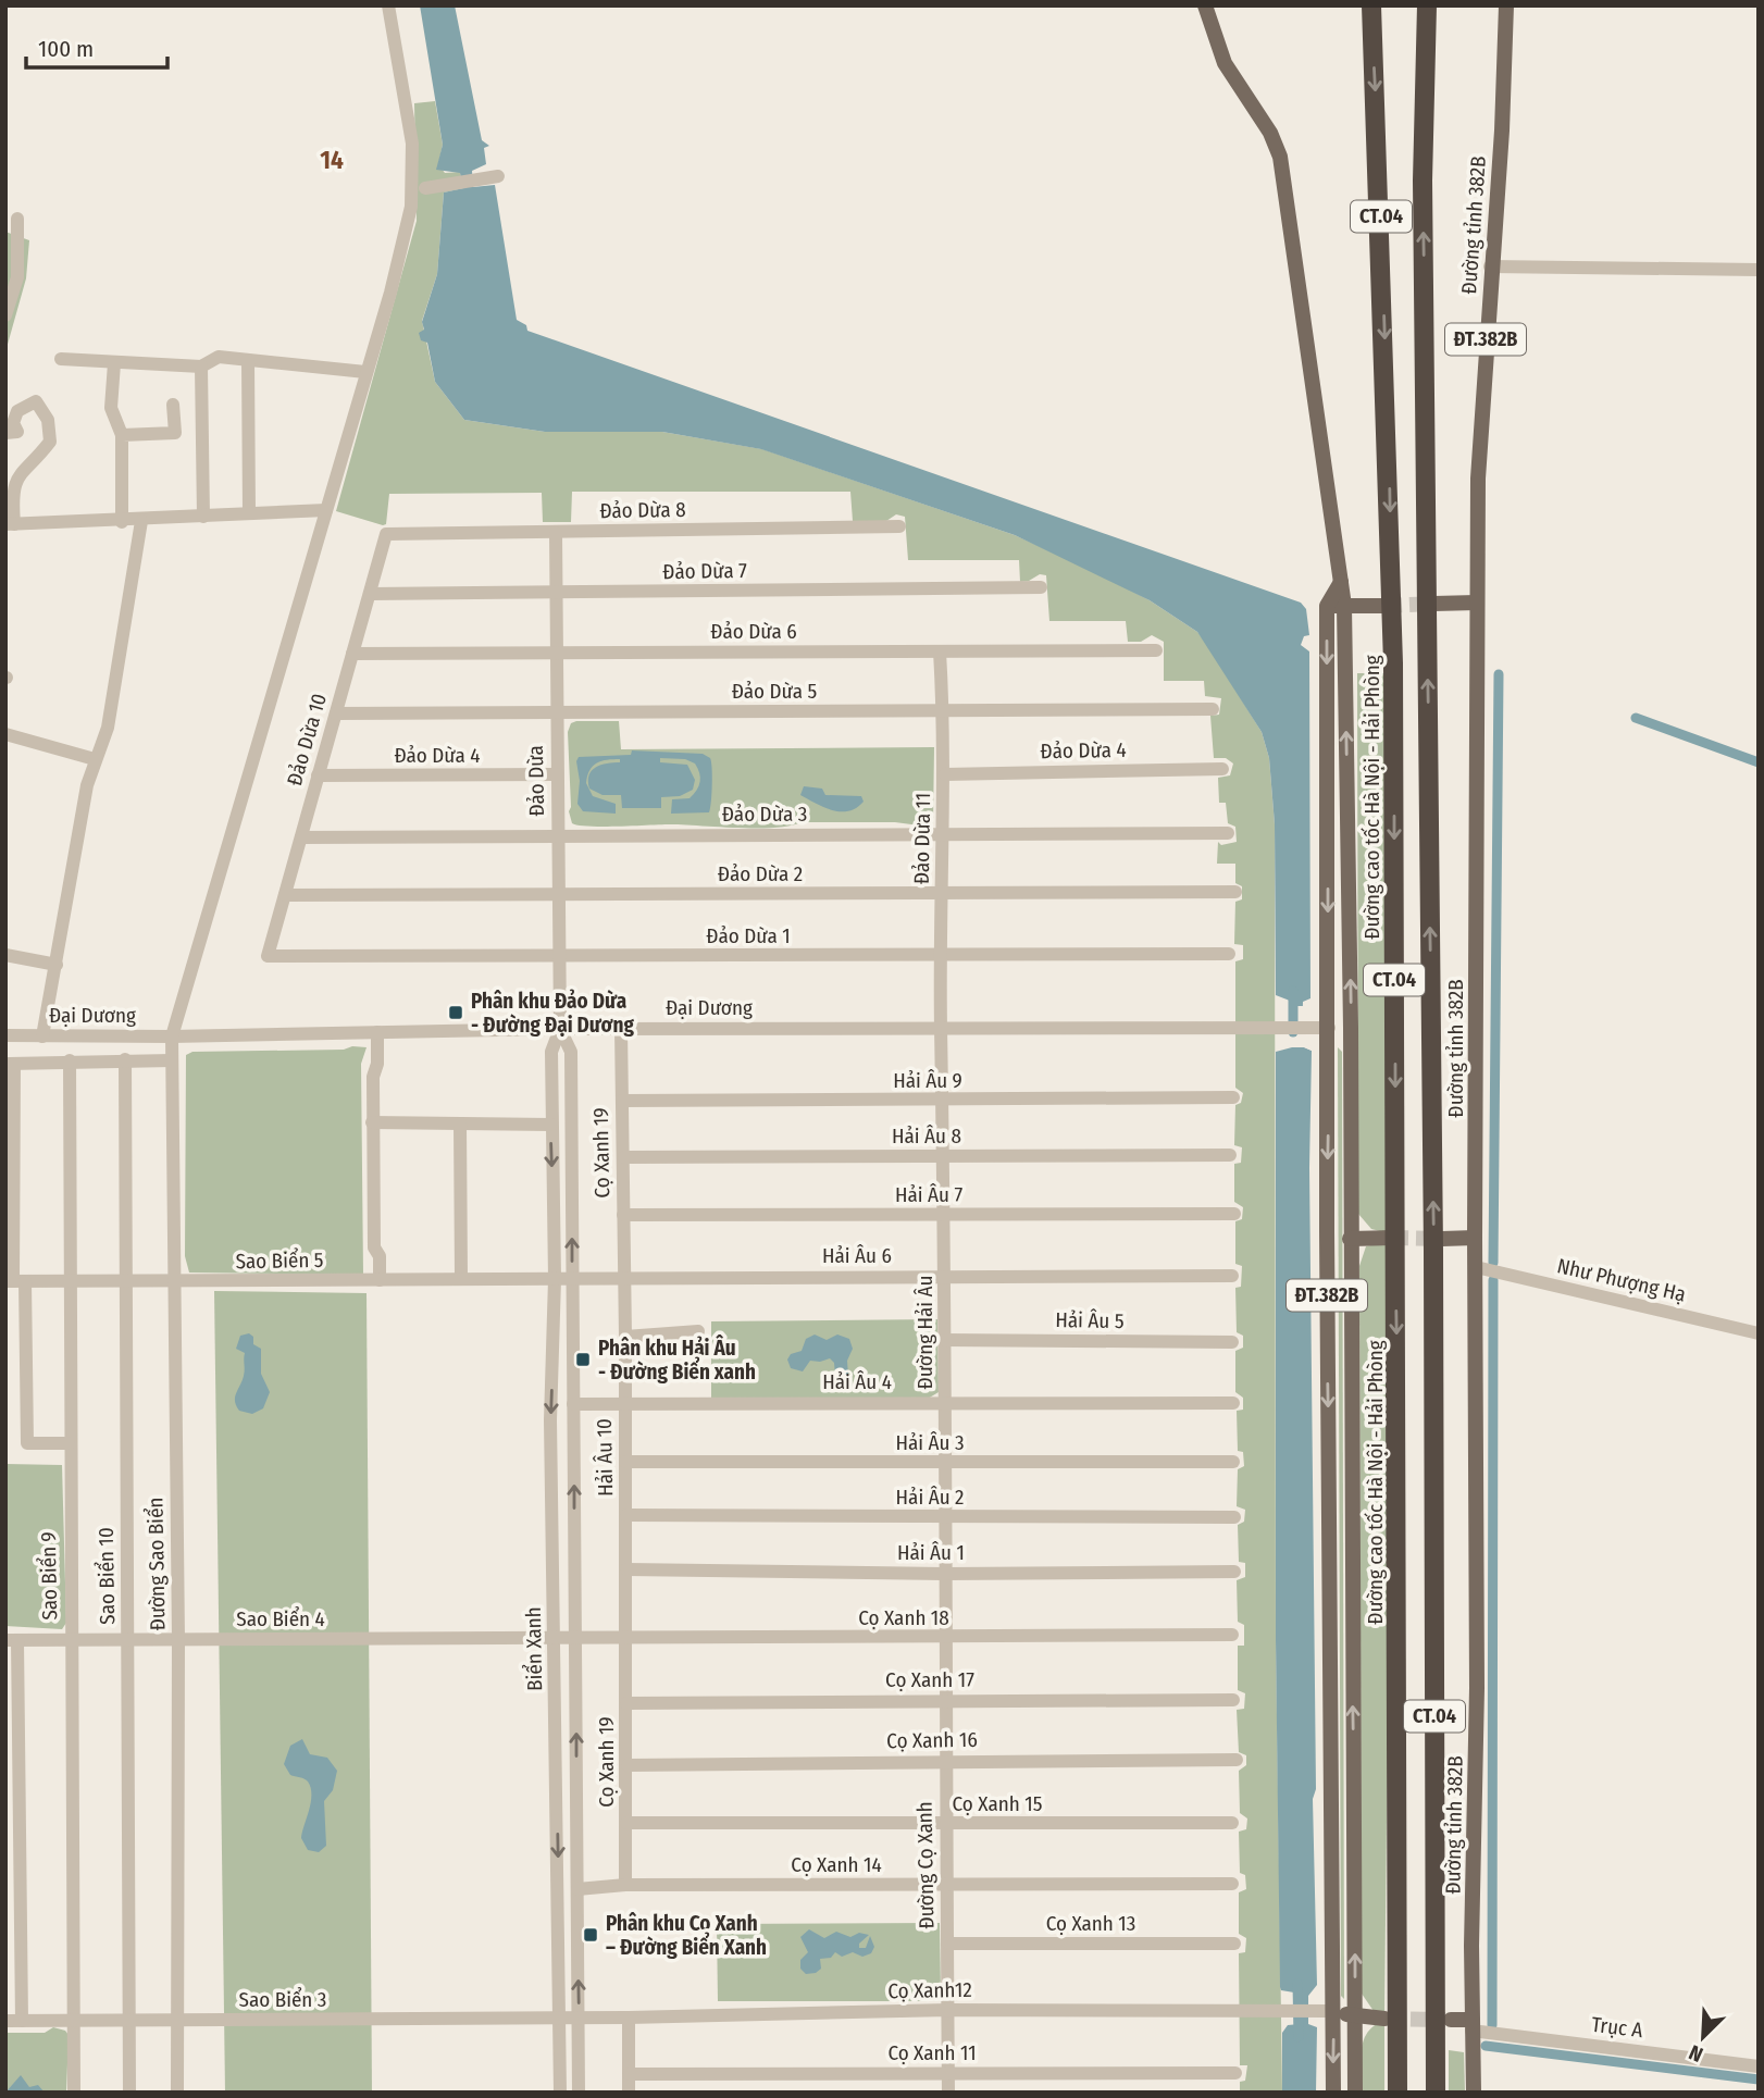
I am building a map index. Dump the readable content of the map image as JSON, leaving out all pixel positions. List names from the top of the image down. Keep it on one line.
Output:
{"streets":{"highway":["CT.04","Đường cao tốc Hà Nội - Hải Phòng"],"main road":["Đường tỉnh 382B","ĐT.382B"],"street":["Đảo Dừa 8","Đảo Dừa 7","Đảo Dừa 6","Đảo Dừa 5","Đảo Dừa 10","Đảo Dừa 4","Đảo Dừa","Đảo Dừa 3","Đảo Dừa 11","Đảo Dừa 2","Đảo Dừa 1","Đại Dương","Hải Âu 9","Hải Âu 8","Cọ Xanh 19","Hải Âu 7","Hải Âu 6","Sao Biển 5","Như Phượng Hạ","Hải Âu 5","Đường Hải Âu","Hải Âu 4","Hải Âu 3","Hải Âu 10","Hải Âu 2","Hải Âu 1","Đường Sao Biển","Sao Biển 9","Sao Biển 10","Cọ Xanh 18","Sao Biển 4","Biển Xanh","Cọ Xanh 17","Cọ Xanh 16","Cọ Xanh 15","Cọ Xanh 14","Đường Cọ Xanh","Cọ Xanh 13","Cọ Xanh12","Sao Biển 3","Trục A","Cọ Xanh 11"]},"crossings":[["Đường tỉnh 382B","Như Phượng Hạ"],["Đường tỉnh 382B","Trục A"],["ĐT.382B","Đại Dương"],["ĐT.382B","Cọ Xanh12"],["Đảo Dừa 8","Đảo Dừa 10"],["Đảo Dừa 8","Đảo Dừa"],["Đảo Dừa 7","Đảo Dừa 10"],["Đảo Dừa 7","Đảo Dừa"],["Đảo Dừa 6","Đảo Dừa 10"],["Đảo Dừa 6","Đảo Dừa"],["Đảo Dừa 6","Đảo Dừa 11"],["Đảo Dừa 5","Đảo Dừa 10"],["Đảo Dừa 5","Đảo Dừa"],["Đảo Dừa 5","Đảo Dừa 11"],["Đảo Dừa 10","Đảo Dừa 4"],["Đảo Dừa 10","Đảo Dừa 3"],["Đảo Dừa 10","Đảo Dừa 2"],["Đảo Dừa 10","Đảo Dừa 1"],["Đảo Dừa 4","Đảo Dừa"],["Đảo Dừa 4","Đảo Dừa 11"],["Đảo Dừa","Đảo Dừa 3"],["Đảo Dừa","Đảo Dừa 2"],["Đảo Dừa","Đảo Dừa 1"],["Đảo Dừa","Đại Dương"],["Đảo Dừa","Biển Xanh"],["Đảo Dừa 3","Đảo Dừa 11"],["Đảo Dừa 11","Đảo Dừa 2"],["Đảo Dừa 11","Đảo Dừa 1"],["Đảo Dừa 11","Đại Dương"],["Đảo Dừa 11","Đường Hải Âu"],["Đại Dương","Cọ Xanh 19"],["Đại Dương","Đường Hải Âu"],["Đại Dương","Đường Sao Biển"],["Đại Dương","Biển Xanh"],["Hải Âu 9","Cọ Xanh 19"],["Hải Âu 9","Đường Hải Âu"],["Hải Âu 8","Cọ Xanh 19"],["Hải Âu 8","Đường Hải Âu"],["Cọ Xanh 19","Hải Âu 7"],["Cọ Xanh 19","Hải Âu 6"],["Cọ Xanh 19","Hải Âu 10"],["Cọ Xanh 19","Cọ Xanh 18"],["Cọ Xanh 19","Cọ Xanh 17"],["Cọ Xanh 19","Cọ Xanh 16"],["Cọ Xanh 19","Cọ Xanh 15"],["Cọ Xanh 19","Cọ Xanh 14"],["Hải Âu 7","Đường Hải Âu"],["Hải Âu 6","Đường Hải Âu"],["Hải Âu 6","Hải Âu 10"],["Hải Âu 6","Biển Xanh"],["Sao Biển 5","Đường Sao Biển"],["Sao Biển 5","Sao Biển 9"],["Sao Biển 5","Sao Biển 10"],["Sao Biển 5","Biển Xanh"],["Hải Âu 5","Đường Hải Âu"],["Đường Hải Âu","Hải Âu 4"],["Đường Hải Âu","Hải Âu 3"],["Đường Hải Âu","Hải Âu 2"],["Đường Hải Âu","Hải Âu 1"],["Đường Hải Âu","Cọ Xanh 18"],["Đường Hải Âu","Đường Cọ Xanh"],["Hải Âu 4","Hải Âu 10"],["Hải Âu 4","Biển Xanh"],["Hải Âu 3","Hải Âu 10"],["Hải Âu 10","Hải Âu 2"],["Hải Âu 10","Hải Âu 1"],["Hải Âu 10","Cọ Xanh 18"],["Đường Sao Biển","Sao Biển 4"],["Đường Sao Biển","Sao Biển 3"],["Sao Biển 9","Sao Biển 4"],["Sao Biển 9","Sao Biển 3"],["Sao Biển 10","Sao Biển 4"],["Sao Biển 10","Sao Biển 3"],["Cọ Xanh 18","Sao Biển 4"],["Cọ Xanh 18","Biển Xanh"],["Cọ Xanh 18","Đường Cọ Xanh"],["Sao Biển 4","Biển Xanh"],["Biển Xanh","Cọ Xanh 14"],["Biển Xanh","Cọ Xanh12"],["Biển Xanh","Sao Biển 3"],["Cọ Xanh 17","Đường Cọ Xanh"],["Cọ Xanh 16","Đường Cọ Xanh"],["Cọ Xanh 15","Đường Cọ Xanh"],["Cọ Xanh 14","Đường Cọ Xanh"],["Đường Cọ Xanh","Cọ Xanh 13"],["Đường Cọ Xanh","Cọ Xanh12"],["Đường Cọ Xanh","Cọ Xanh 11"]],"districts":["14"],"places":{"transit":["Phân khu Đảo Dừa - Đường Đại Dương","Phân khu Hải Âu - Đường Biển xanh","Phân khu Cọ Xanh – Đường Biển Xanh"]},"scale_bar":"100 m","north":"bottom left"}
